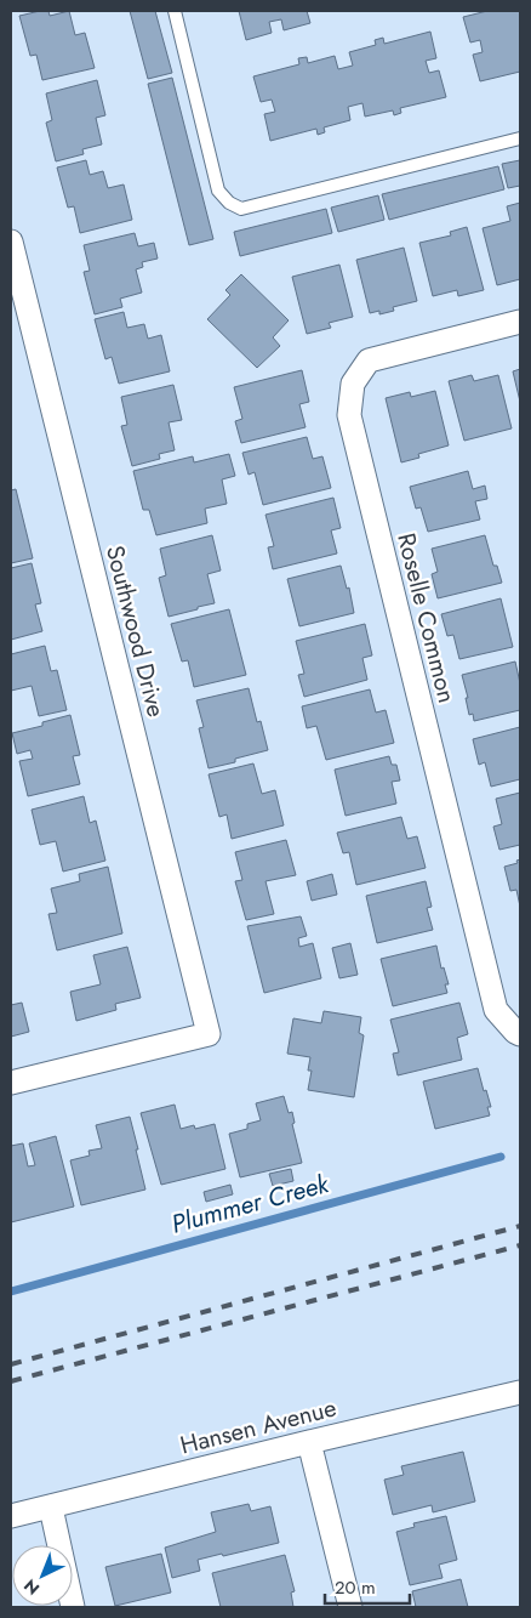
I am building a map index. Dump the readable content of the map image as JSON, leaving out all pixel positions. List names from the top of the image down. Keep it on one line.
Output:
{"streets":{"street":["Roselle Common","Southwood Drive","Hansen Avenue"]},"water":["Plummer Creek"],"scale_bar":"20 m","north":"bottom left"}
